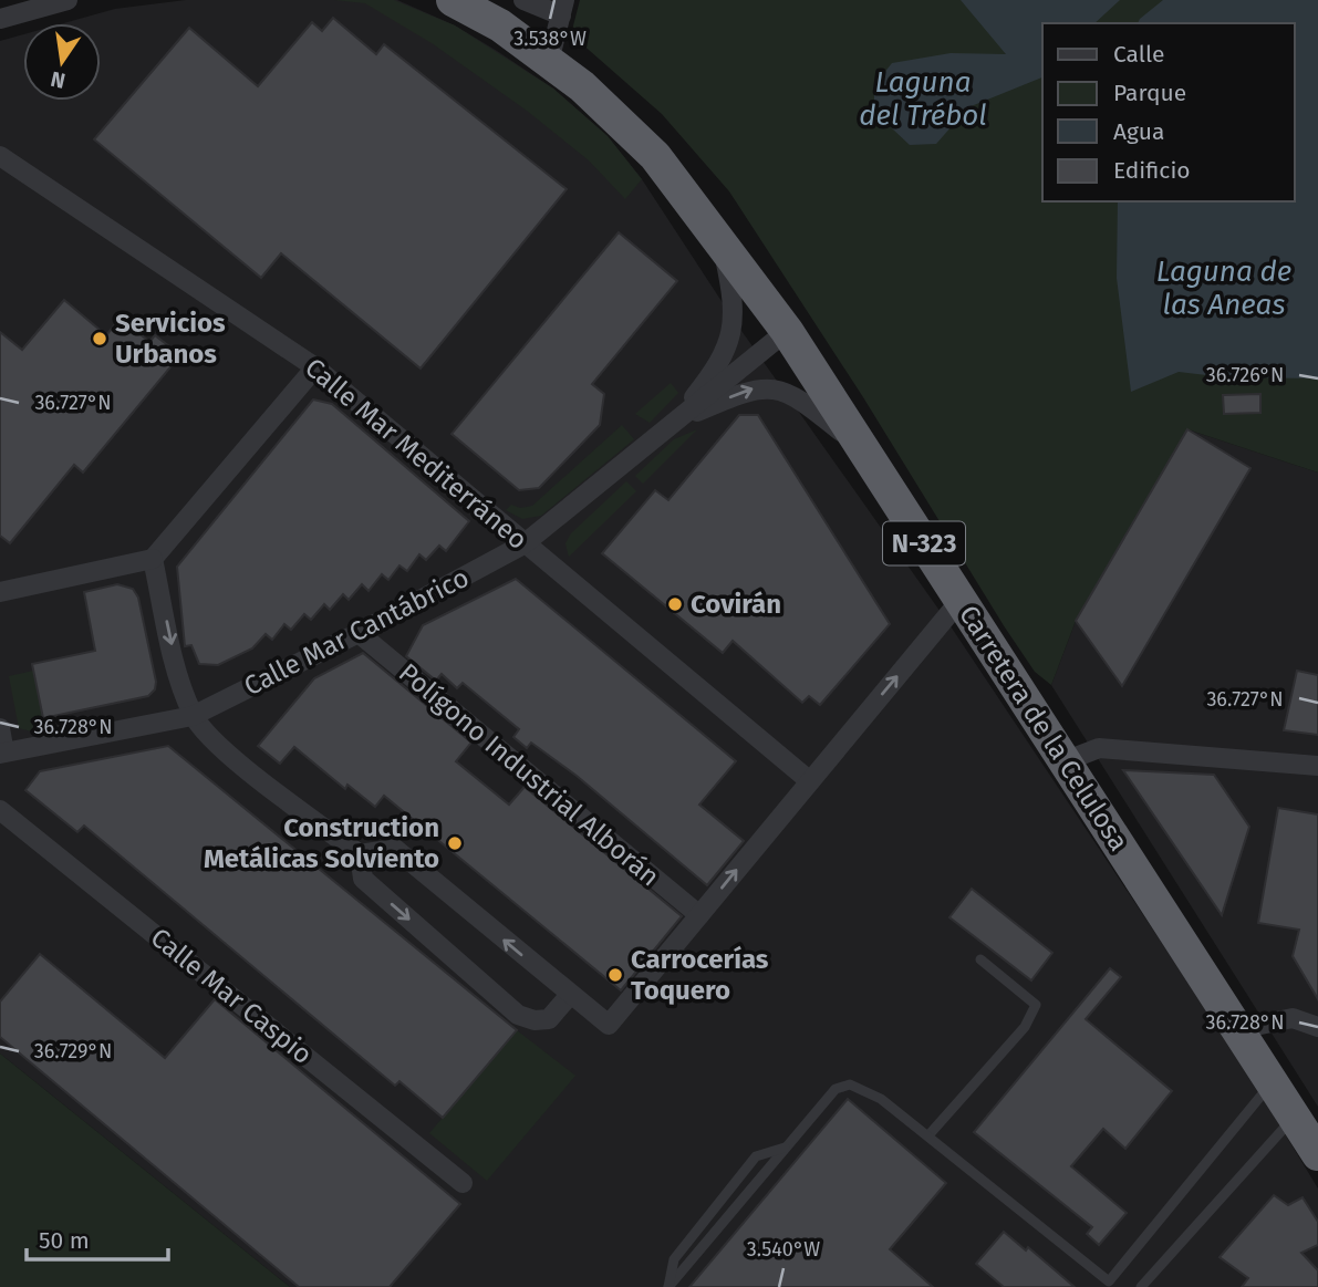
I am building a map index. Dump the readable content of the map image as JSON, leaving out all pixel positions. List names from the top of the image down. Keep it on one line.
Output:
{"streets":{"highway":["N-323","Carretera de la Celulosa"],"street":["Calle Mar Mediterráneo","Calle Mar Cantábrico","Polígono Industrial Alborán","Calle Mar Caspio"]},"crossings":[["Calle Mar Mediterráneo","Calle Mar Cantábrico"],["Calle Mar Cantábrico","Carretera de la Celulosa"],["Calle Mar Cantábrico","Polígono Industrial Alborán"]],"water":["Laguna del Trébol","Laguna de las Aneas"],"places":["Servicios Urbanos","Covirán","Construction Metálicas Solviento","Carrocerías Toquero"],"legend":["Calle","Parque","Agua","Edificio"],"scale_bar":"50 m","north":"bottom","coordinates":["3.538°W","36.726°N","36.727°N","36.728°N","36.729°N","3.540°W"]}
